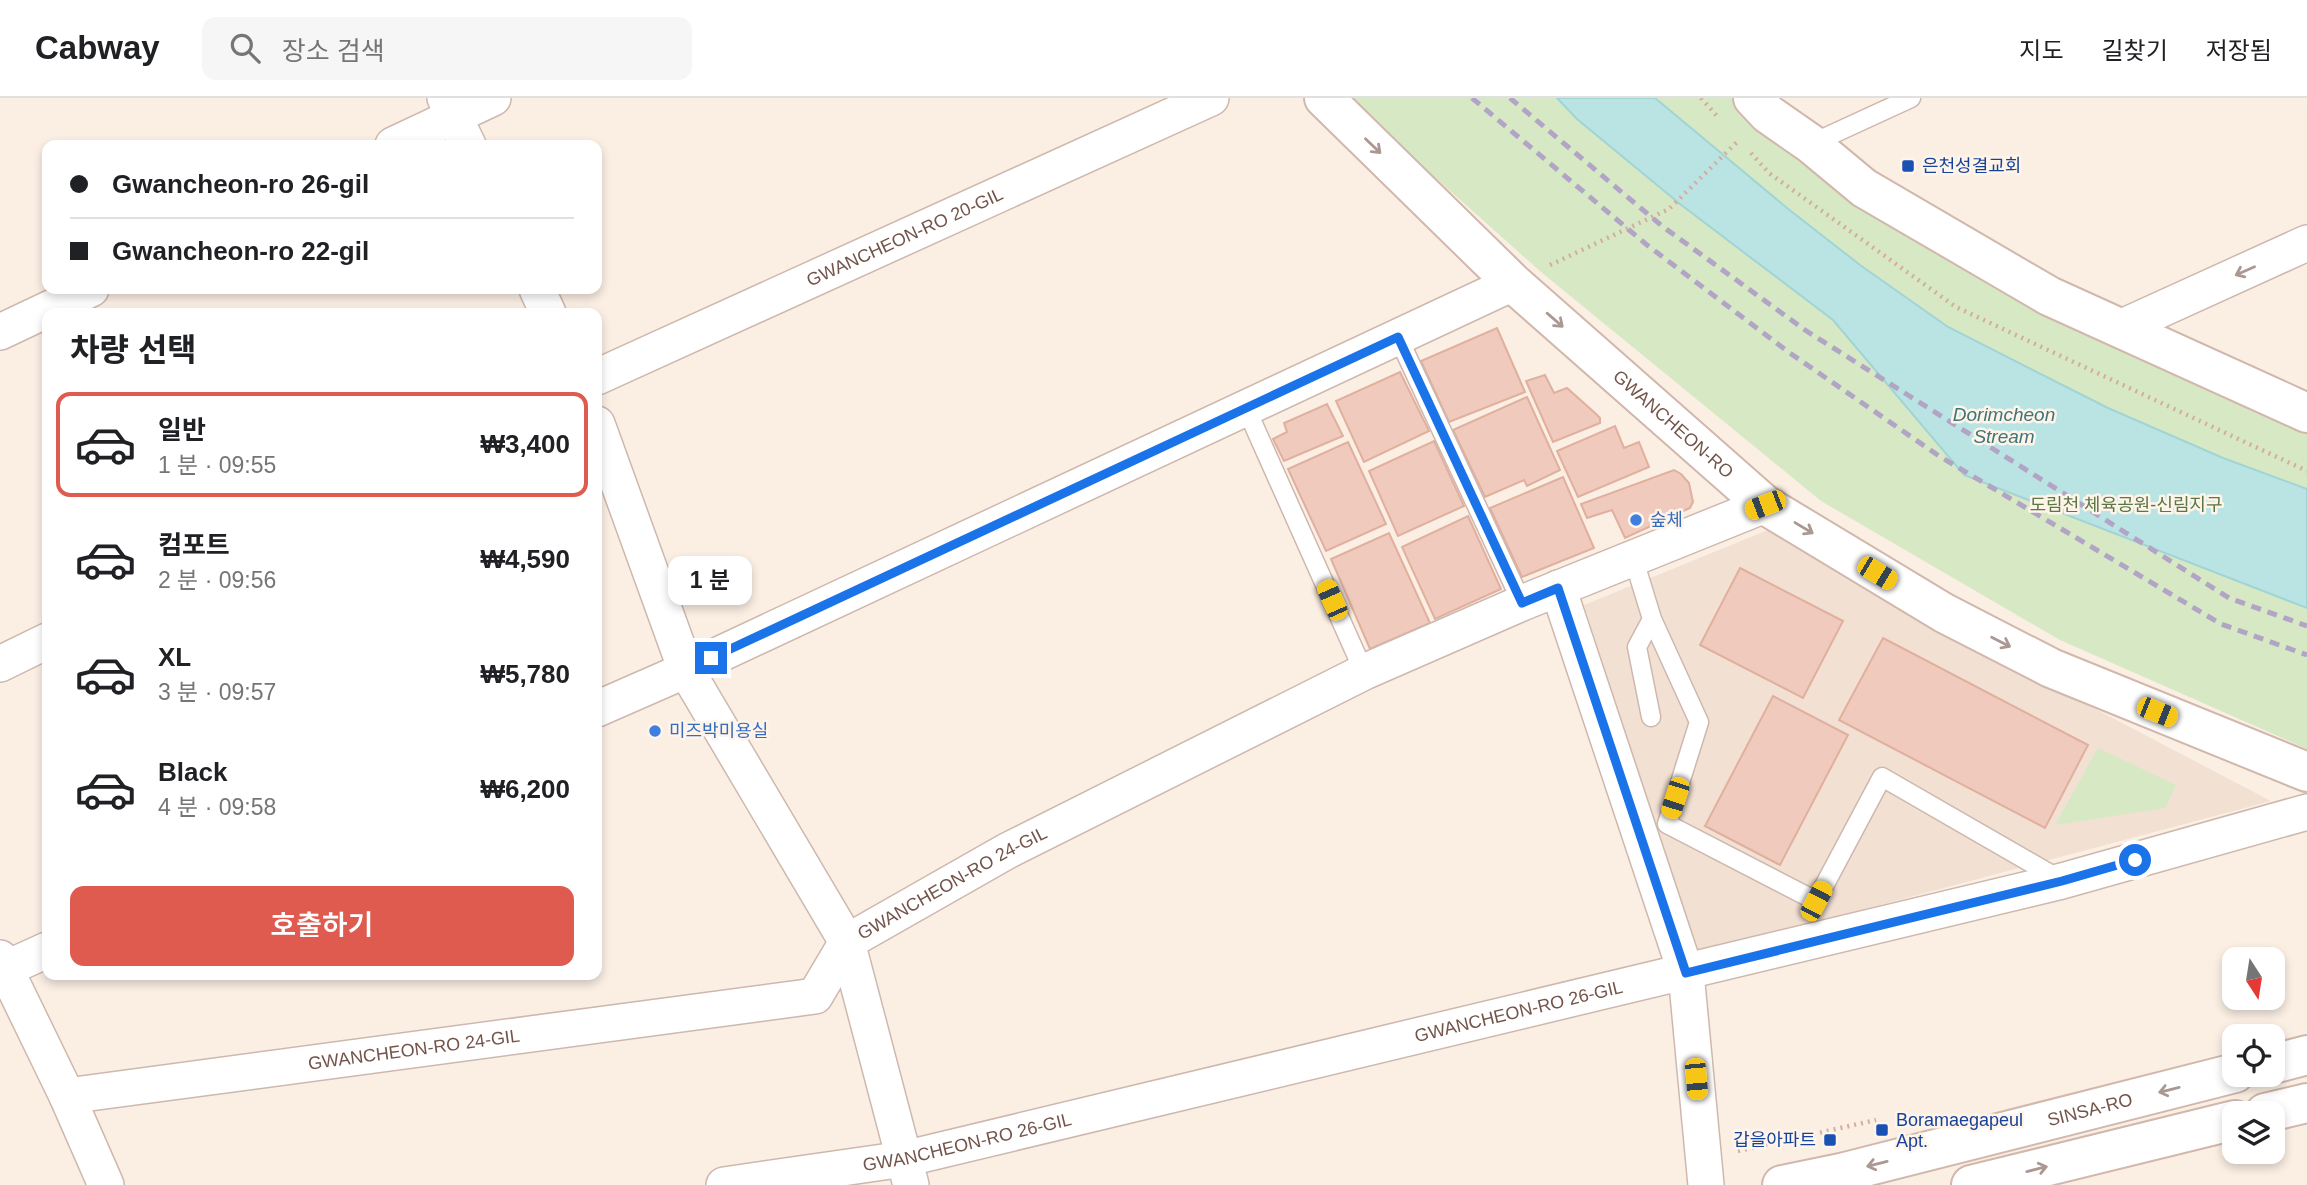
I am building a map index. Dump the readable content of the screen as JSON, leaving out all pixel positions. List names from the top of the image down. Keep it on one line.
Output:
{"streets":{"main road":["GWANCHEON-RO","SINSA-RO"],"street":["GWANCHEON-RO 20-GIL","GWANCHEON-RO 24-GIL","GWANCHEON-RO 26-GIL"]},"crossings":[["GWANCHEON-RO","GWANCHEON-RO 24-GIL"]],"water":["Dorimcheon Stream"],"parks":["도림천 체육공원-신림지구"],"places":{"transit":["은천성결교회","Boramaegapeul Apt.","갑을아파트"],"other":["숲체","미즈박미용실"]},"north":"bottom","page":{"header":"Cabway","search":"장소 검색","nav":["지도","길찾기","저장됨"],"banner":["Gwancheon-ro 26-gil","Gwancheon-ro 22-gil"],"heading":"차량 선택","list":[{"name":"일반","note":"1 분 · 09:55","value":"₩3,400"},{"name":"컴포트","note":"2 분 · 09:56","value":"₩4,590"},{"name":"XL","note":"3 분 · 09:57","value":"₩5,780"},{"name":"Black","note":"4 분 · 09:58","value":"₩6,200"}],"bubble":"1 분","buttons":"호출하기"}}
